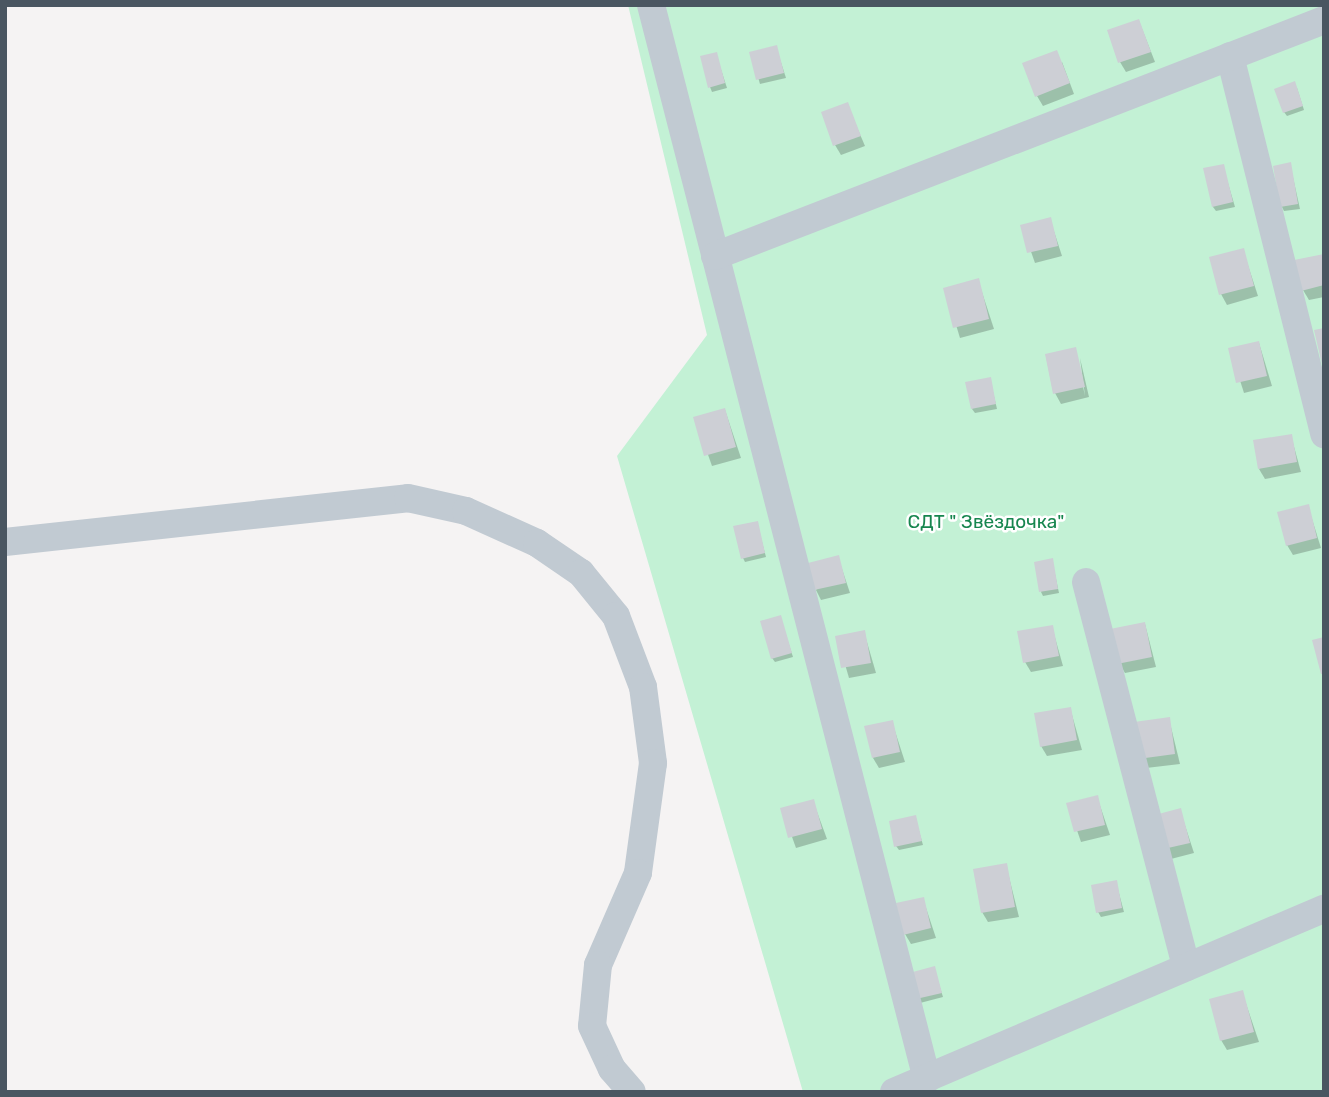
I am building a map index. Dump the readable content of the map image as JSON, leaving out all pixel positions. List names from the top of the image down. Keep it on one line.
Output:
{"parks":["СДТ \" Звёздочка\""]}
